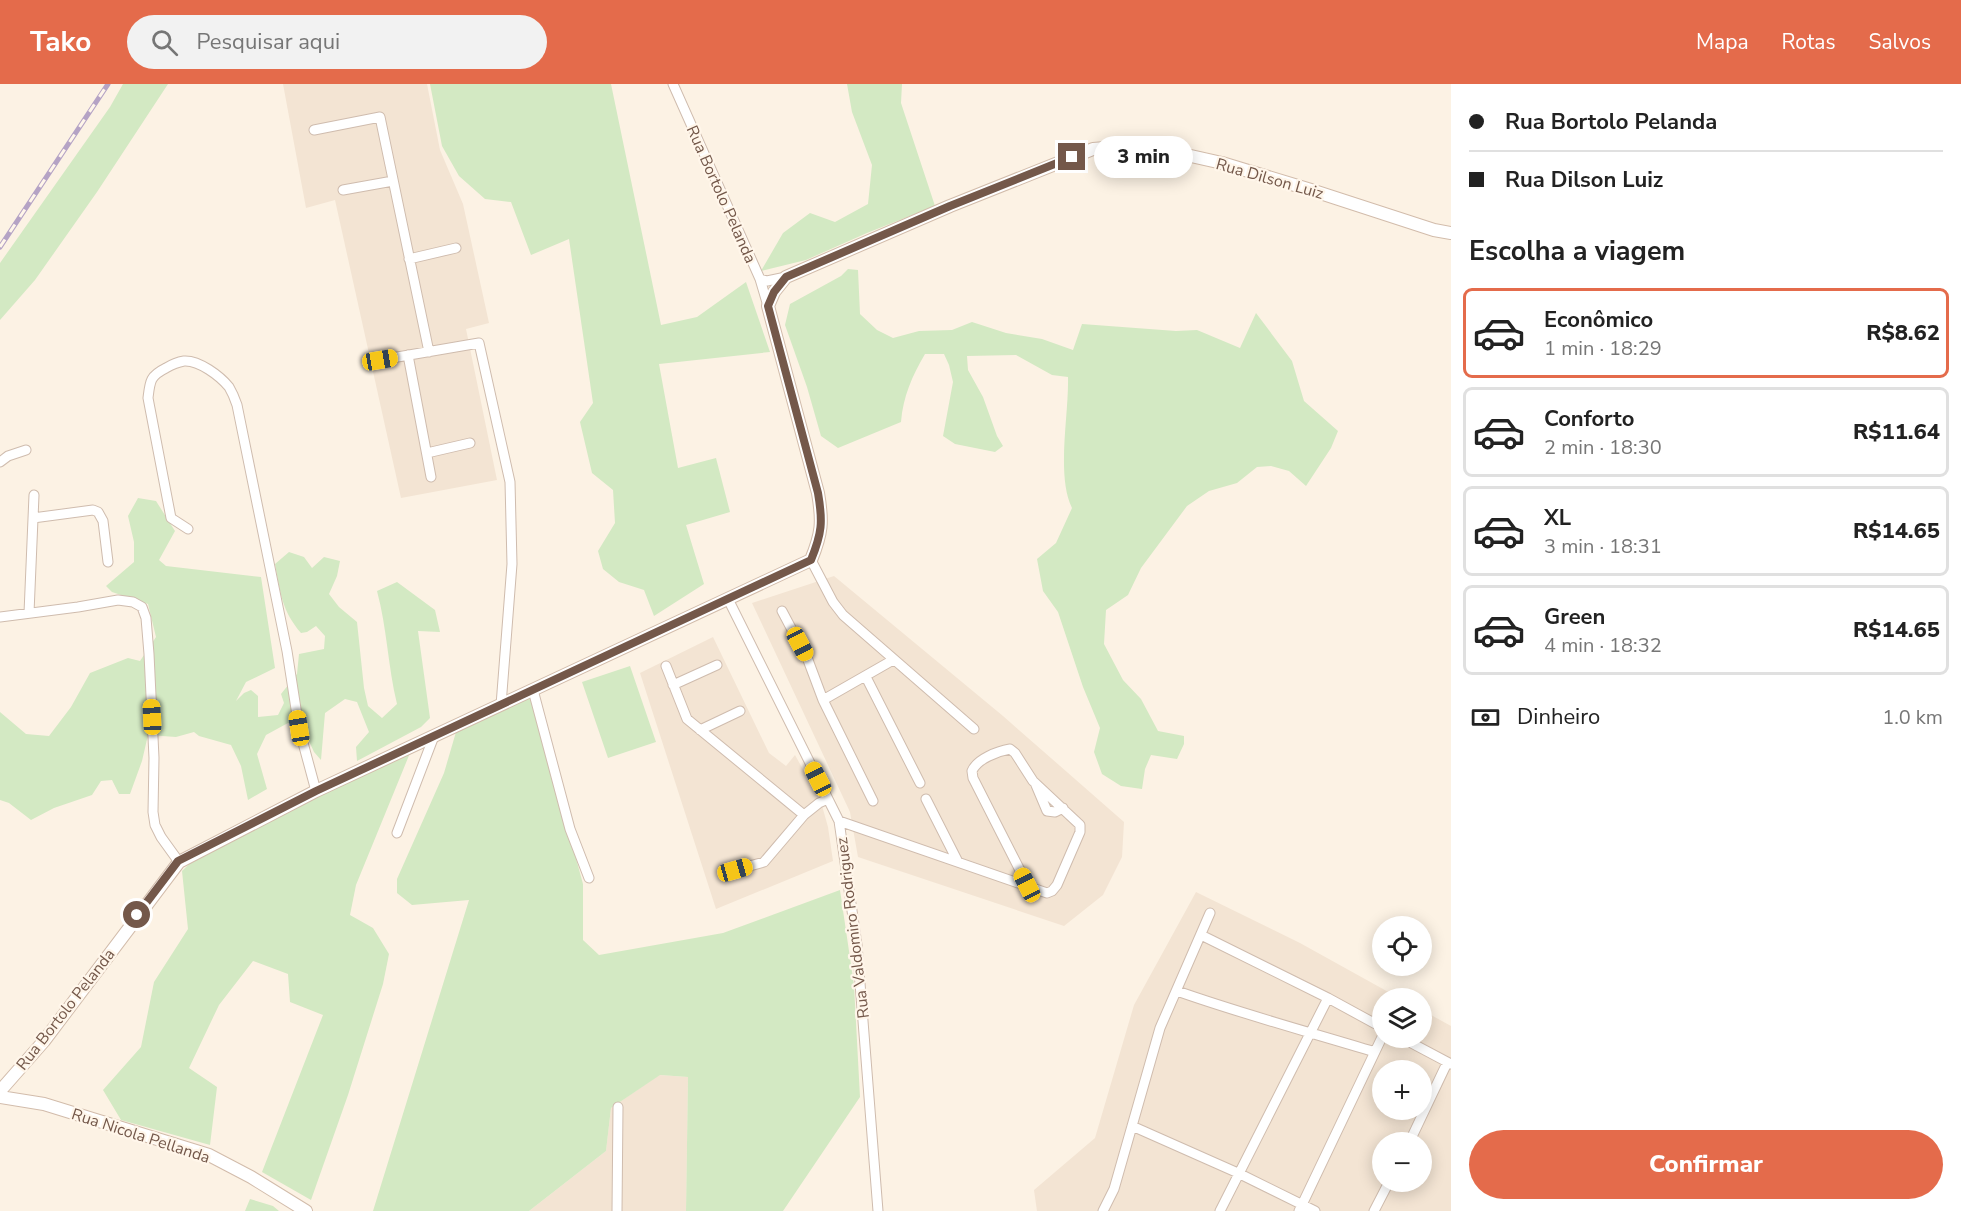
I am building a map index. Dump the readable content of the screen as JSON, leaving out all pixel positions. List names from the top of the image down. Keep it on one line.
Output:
{"streets":{"street":["Rua Dilson Luiz","Rua Bortolo Pelanda","Rua Valdomiro Rodriguez","Rua Nicola Pellanda"]},"crossings":[["Rua Bortolo Pelanda","Rua Valdomiro Rodriguez"]],"page":{"header":"Tako","search":"Pesquisar aqui","nav":["Mapa","Rotas","Salvos"],"banner":["Rua Bortolo Pelanda","Rua Dilson Luiz"],"bubble":"3 min","heading":"Escolha a viagem","list":[{"name":"Econômico","note":"1 min · 18:29","value":"R$8.62"},{"name":"Conforto","note":"2 min · 18:30","value":"R$11.64"},{"name":"XL","note":"3 min · 18:31","value":"R$14.65"},{"name":"Green","note":"4 min · 18:32","value":"R$14.65"}],"pay":["Dinheiro","1.0 km"],"map_buttons":["+","−"],"buttons":"Confirmar"}}
